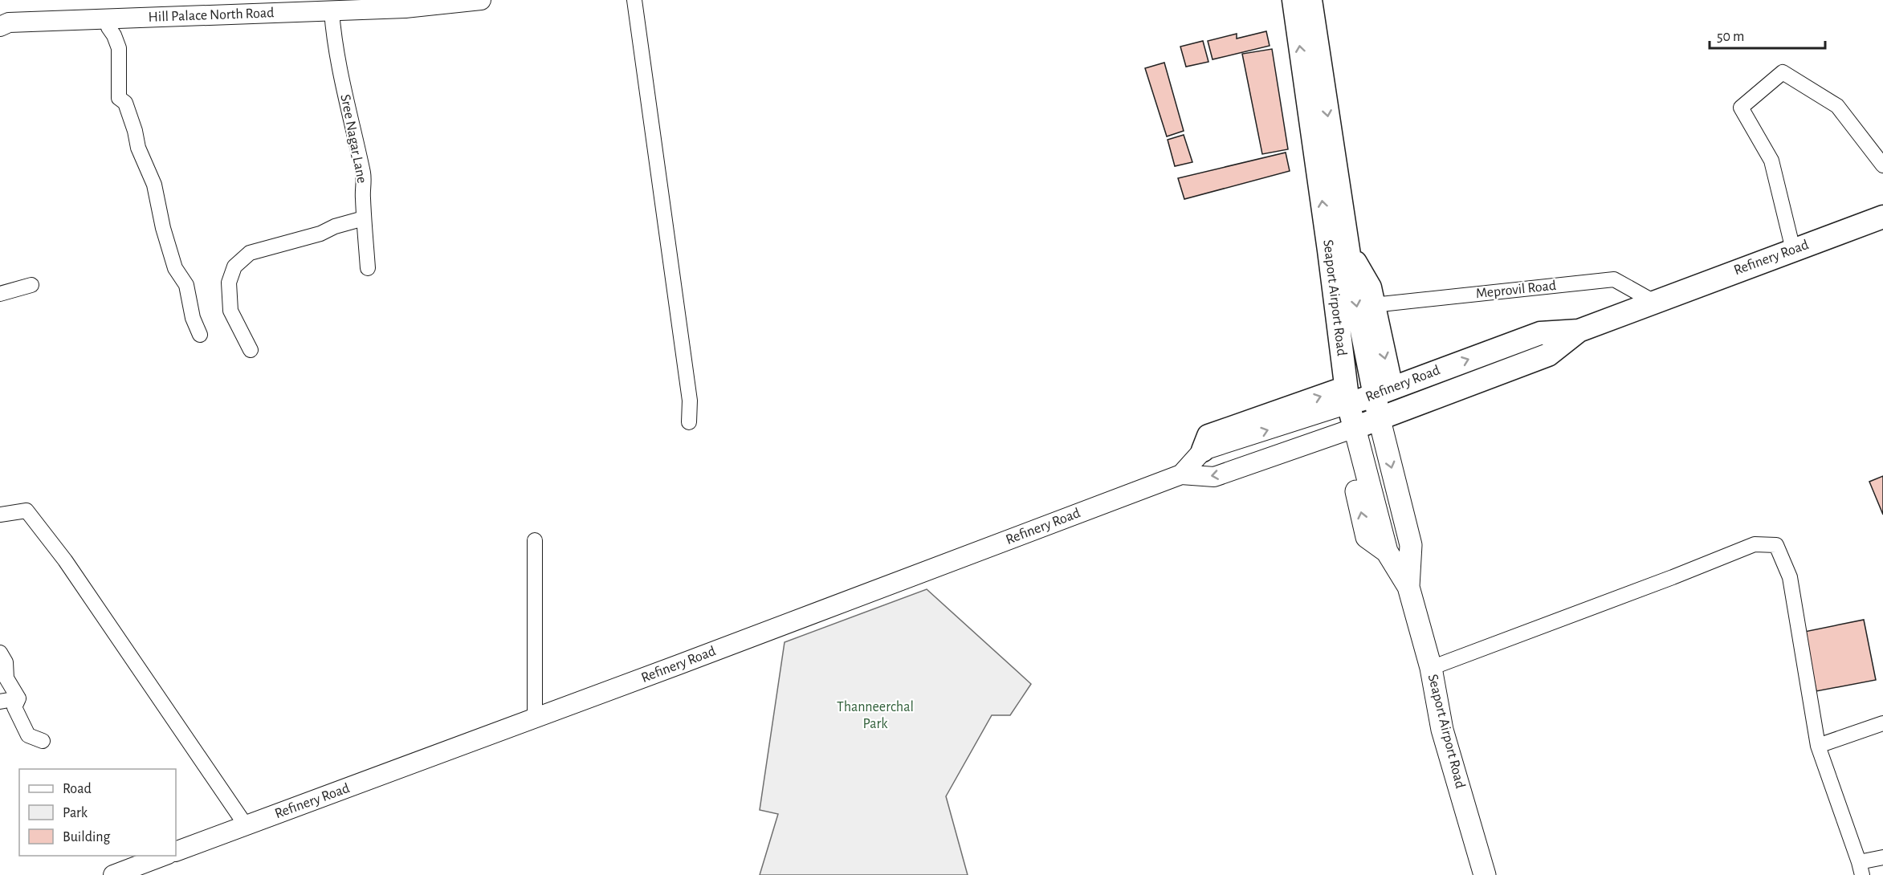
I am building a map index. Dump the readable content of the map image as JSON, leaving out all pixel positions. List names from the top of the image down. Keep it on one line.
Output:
{"streets":{"highway":["Refinery Road","Seaport Airport Road"],"main road":["Hill Palace North Road"],"street":["Sree Nagar Lane","Meprovil Road"]},"crossings":[["Hill Palace North Road","Sree Nagar Lane"],["Refinery Road","Meprovil Road"],["Refinery Road","Seaport Airport Road"]],"parks":["Thanneerchal Park"],"legend":["Road","Park","Building"],"scale_bar":"50 m"}
